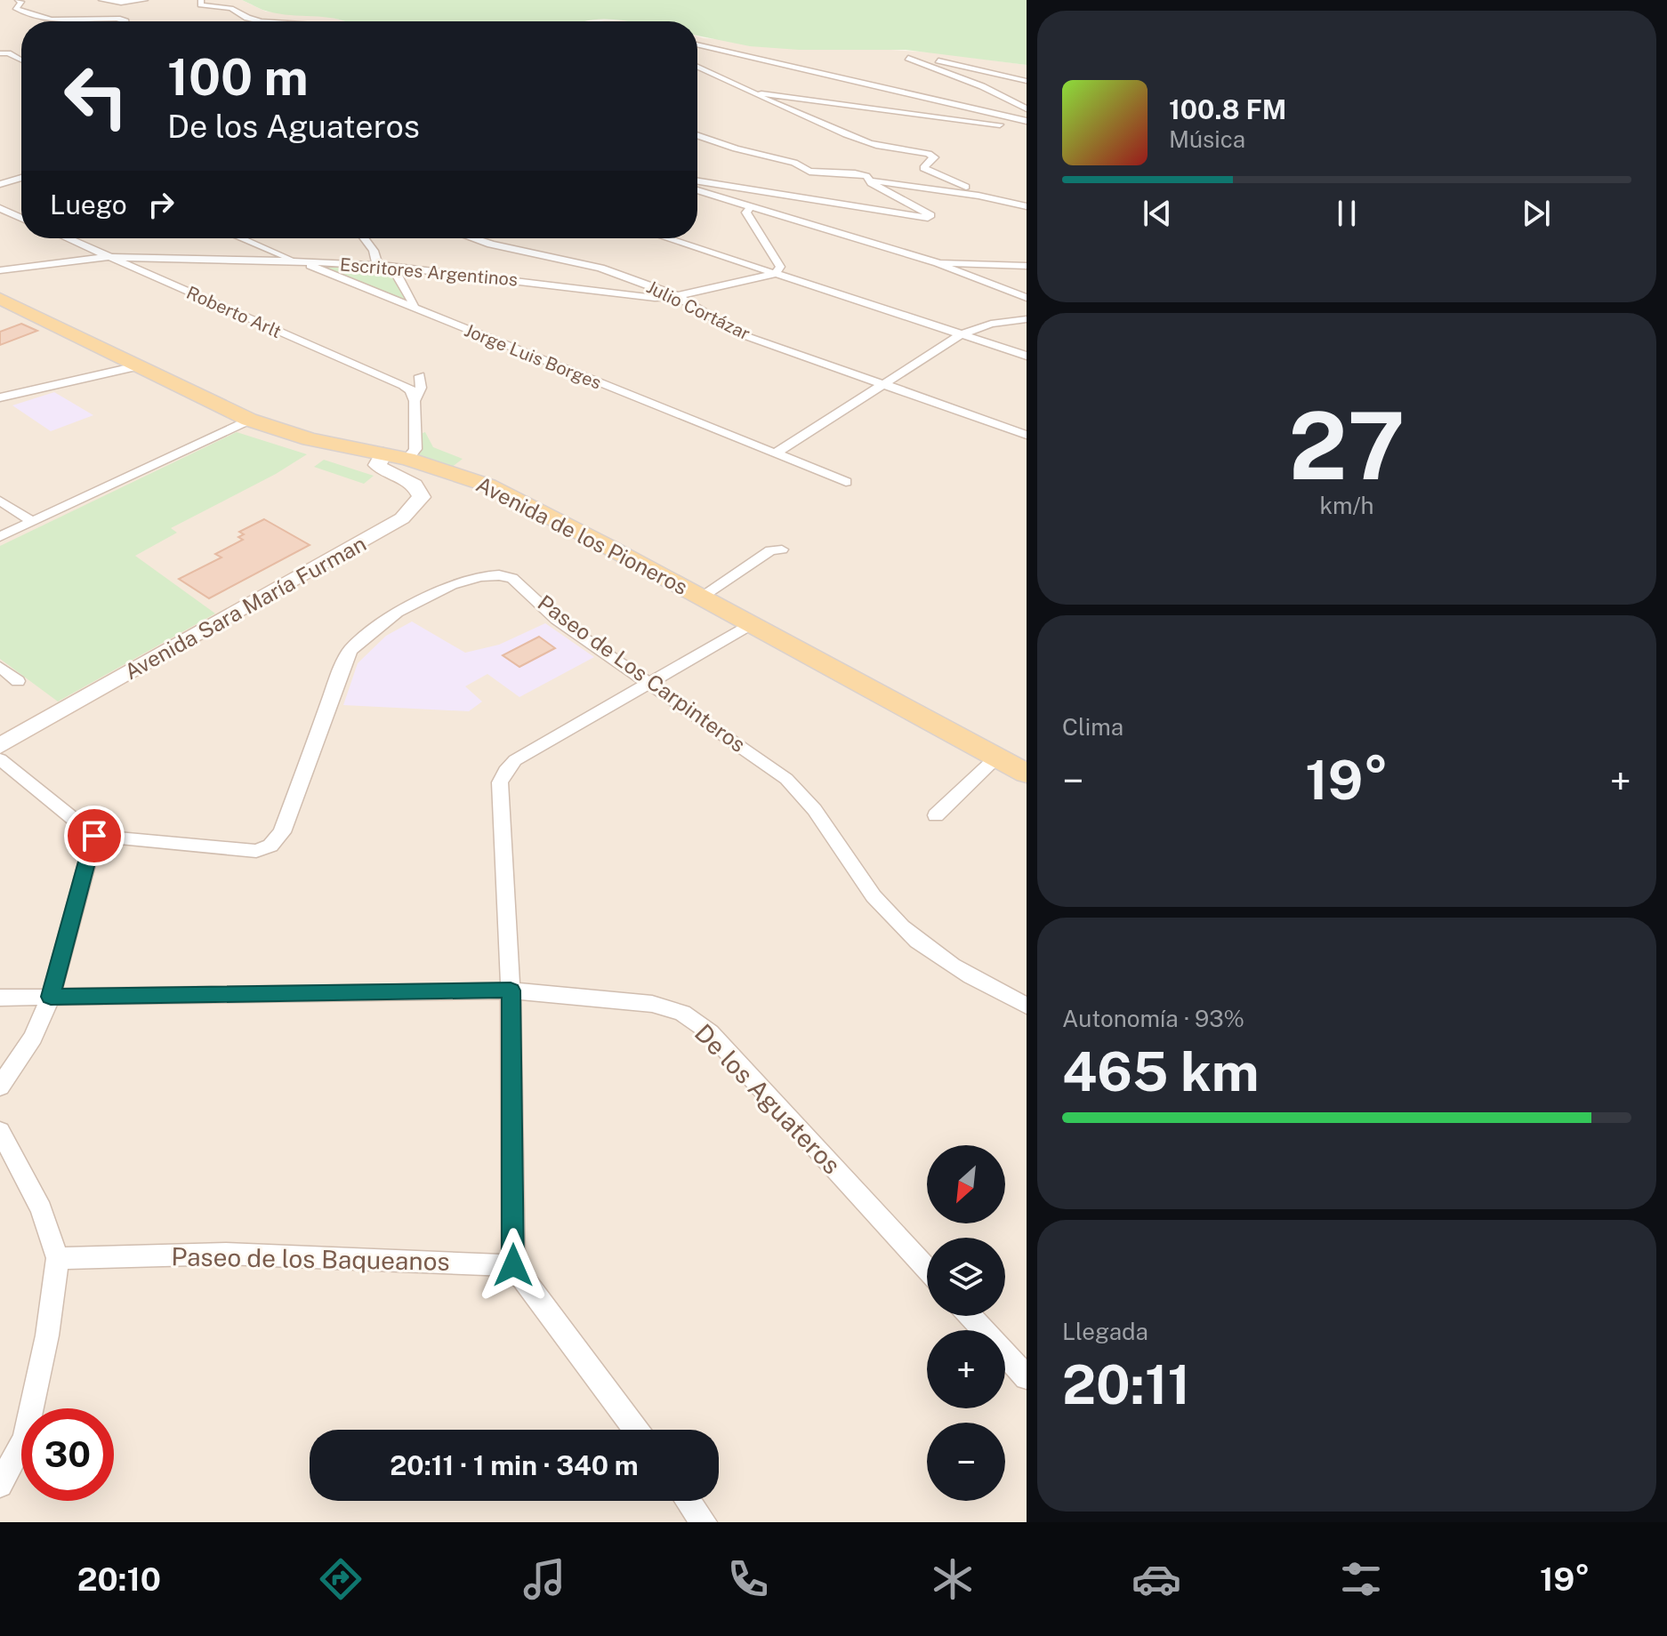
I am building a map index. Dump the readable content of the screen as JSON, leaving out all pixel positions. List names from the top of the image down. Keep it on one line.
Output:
{"streets":{"main road":["Avenida de los Pioneros","Avenida Sara María Furman"],"street":["Escritores Argentinos","Julio Cortázar","Roberto Arlt","Jorge Luis Borges","Paseo de Los Carpinteros","De los Aguateros","Paseo de los Baqueanos"]},"crossings":[["Escritores Argentinos","Julio Cortázar"],["Escritores Argentinos","Roberto Arlt"],["Escritores Argentinos","Jorge Luis Borges"],["Avenida de los Pioneros","Avenida Sara María Furman"]],"north":"bottom left","page":{"turn":["100 m","De los Aguateros"],"song":["100.8 FM","Música"],"then":"Luego","tile":[["27","km/h"],"Clima",["Autonomía · 93%","465 km"],["Llegada","20:11"]],"heat":["−","19°","+"],"map_buttons":["+","−"],"limit":"30","trip":"20:11 · 1 min · 340 m","tabs":["20:10","19°"]}}
